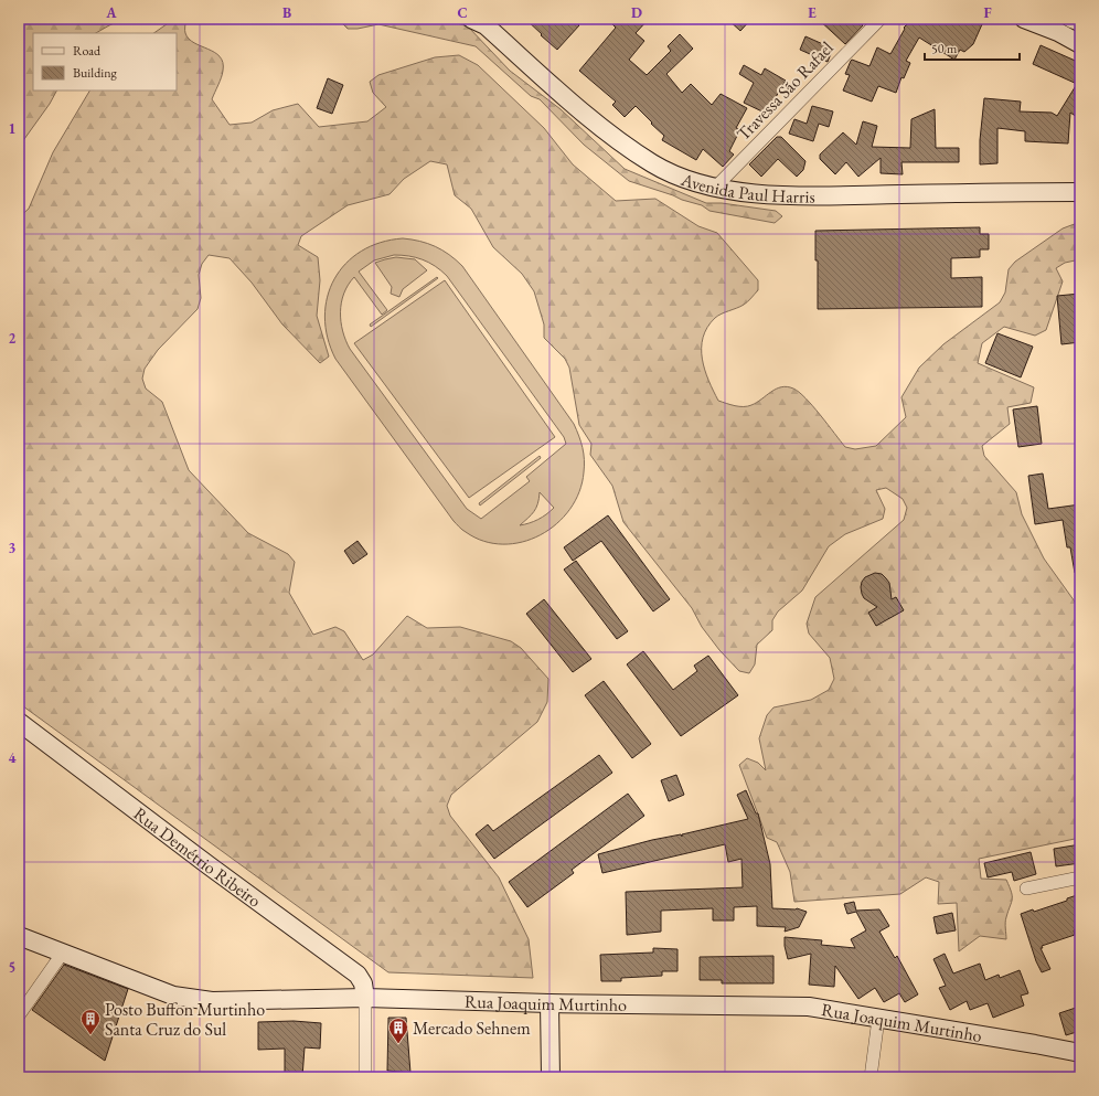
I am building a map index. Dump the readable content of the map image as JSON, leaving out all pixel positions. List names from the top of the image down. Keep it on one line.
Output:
{"streets":{"main road":["Avenida Paul Harris","Rua Demétrio Ribeiro","Rua Joaquim Murtinho"],"street":["Travessa São Rafael"]},"crossings":[["Travessa São Rafael","Avenida Paul Harris"],["Rua Demétrio Ribeiro","Rua Joaquim Murtinho"]],"places":{"building":["Posto Buffon Murtinho Santa Cruz do Sul","Mercado Sehnem"]},"legend":["Road","Building"],"scale_bar":"50 m","grid":{"columns":["A","B","C","D","E","F"],"rows":["1","2","3","4","5"]}}
